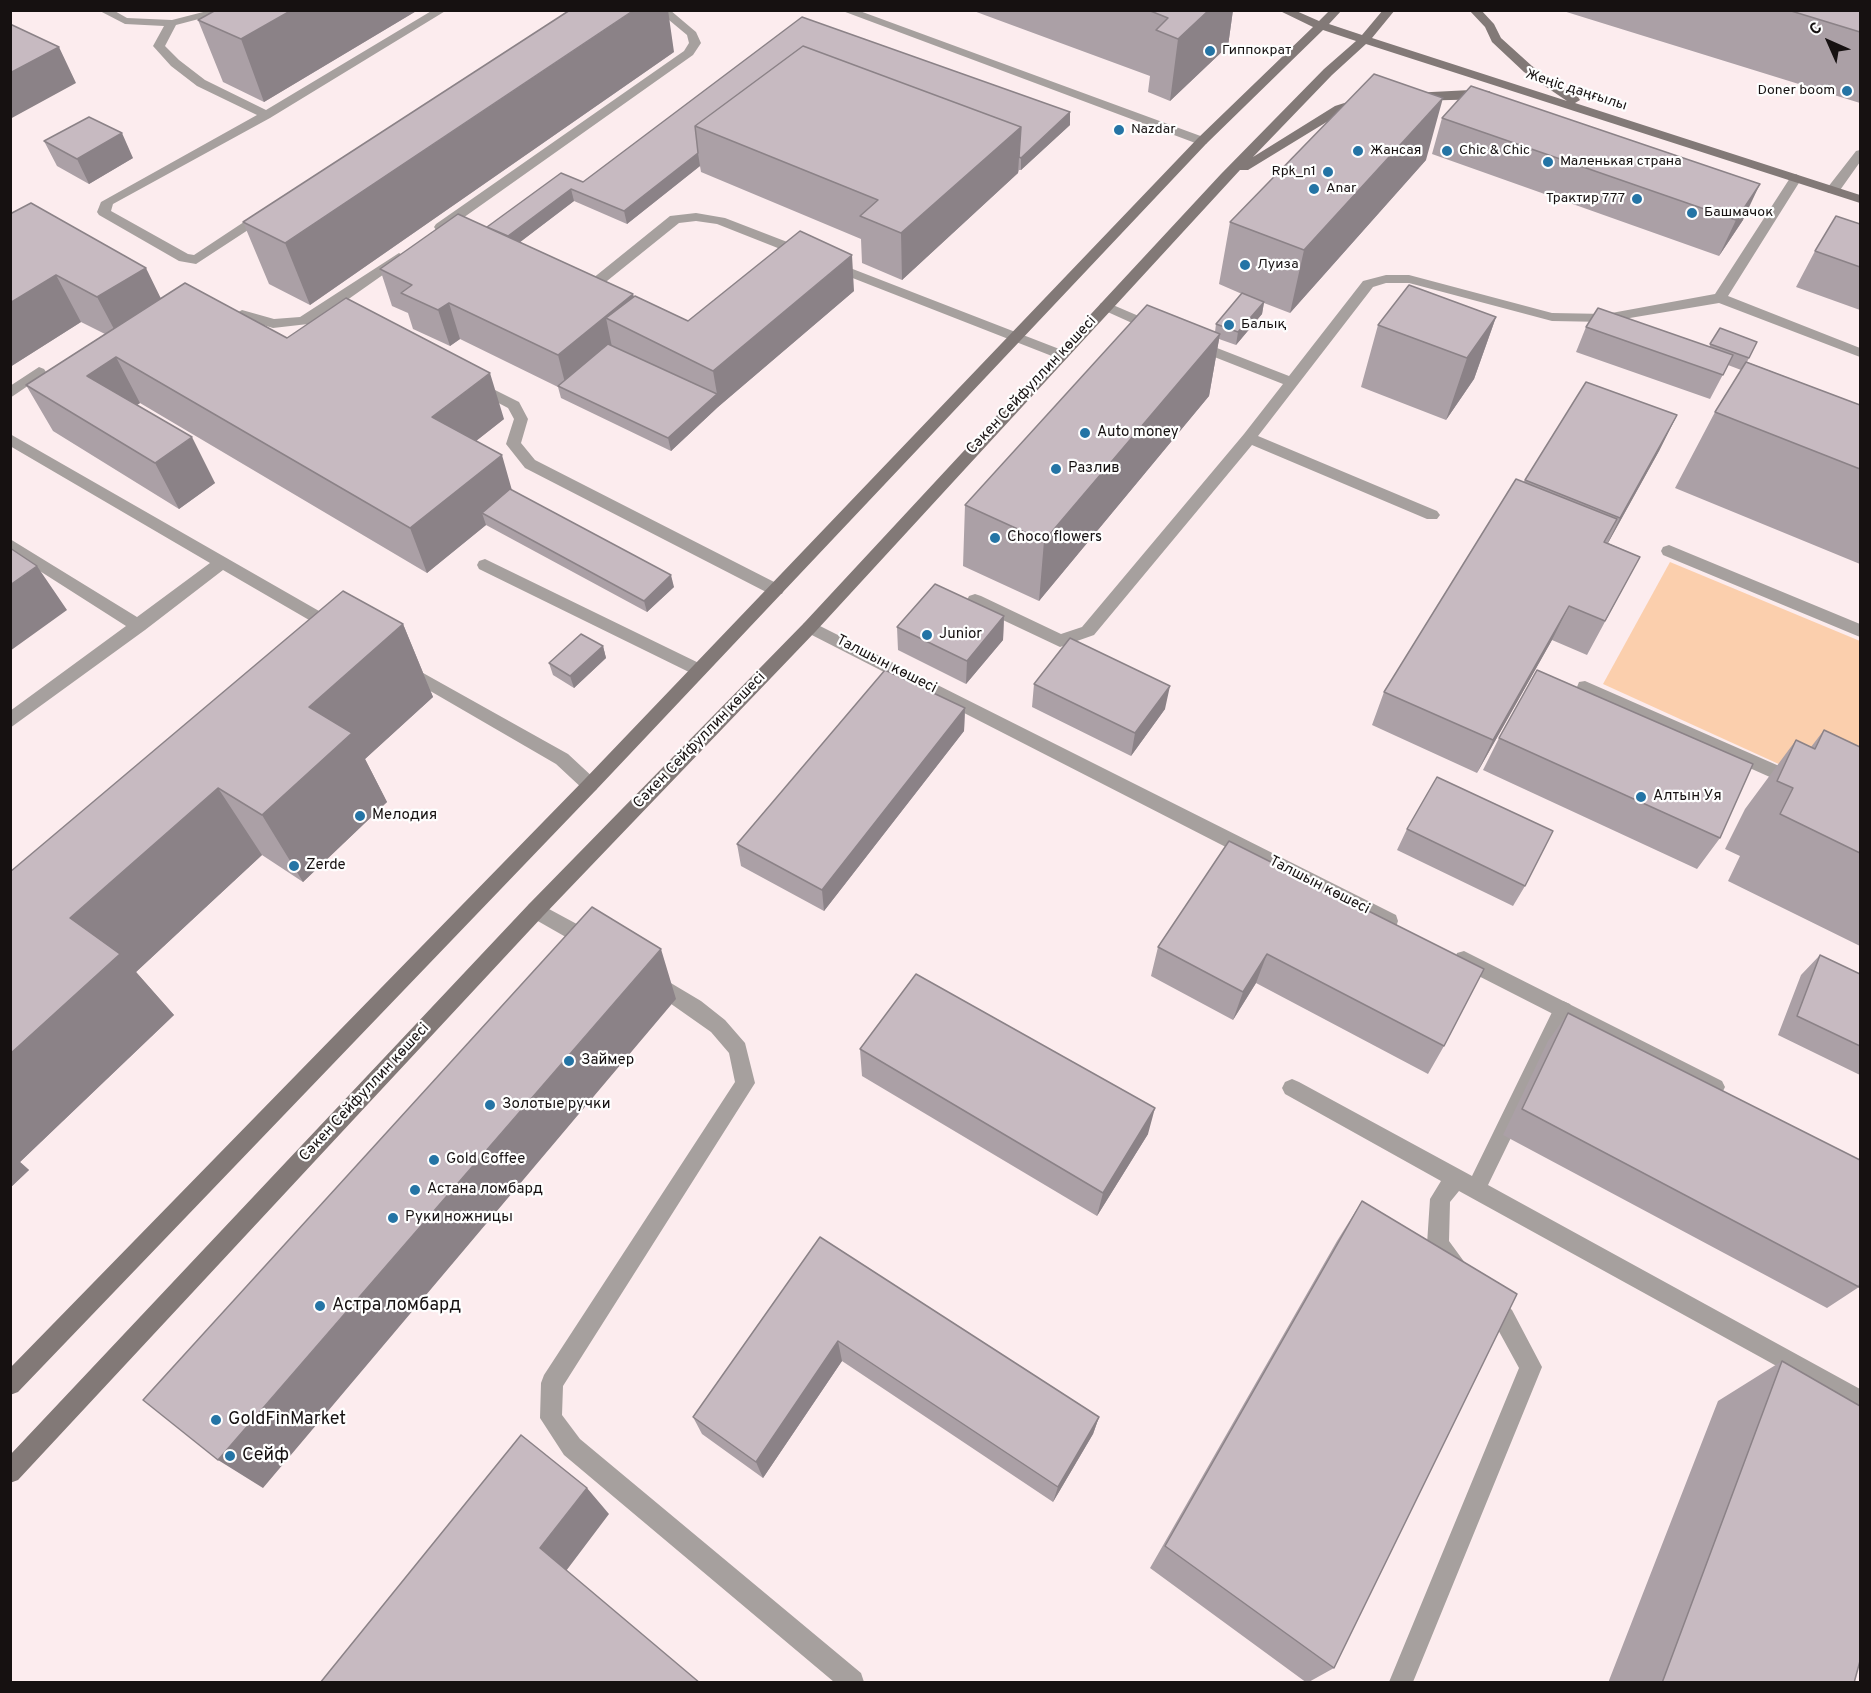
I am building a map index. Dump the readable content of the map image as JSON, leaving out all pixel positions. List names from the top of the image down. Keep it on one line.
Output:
{"streets":{"main road":["Жеңіс даңғылы","Сәкен Сейфуллин көшесі"],"street":["Талшын көшесі"]},"crossings":[["Жеңіс даңғылы","Сәкен Сейфуллин көшесі"],["Сәкен Сейфуллин көшесі","Талшын көшесі"]],"places":["Гиппократ","Doner boom","Nazdar","Жансая","Chic & Chic","Маленькая страна","Rpk_n1","Anar","Трактир 777","Башмачок","Луиза","Балық","Auto money","Разлив","Choco flowers","Junior","Алтын Уя","Мелодия","Zerde","Займер","Золотые ручки","Gold Coffee","Астана ломбард","Руки ножницы","Астра ломбард","GoldFinMarket","Сейф"],"north":"top left"}
